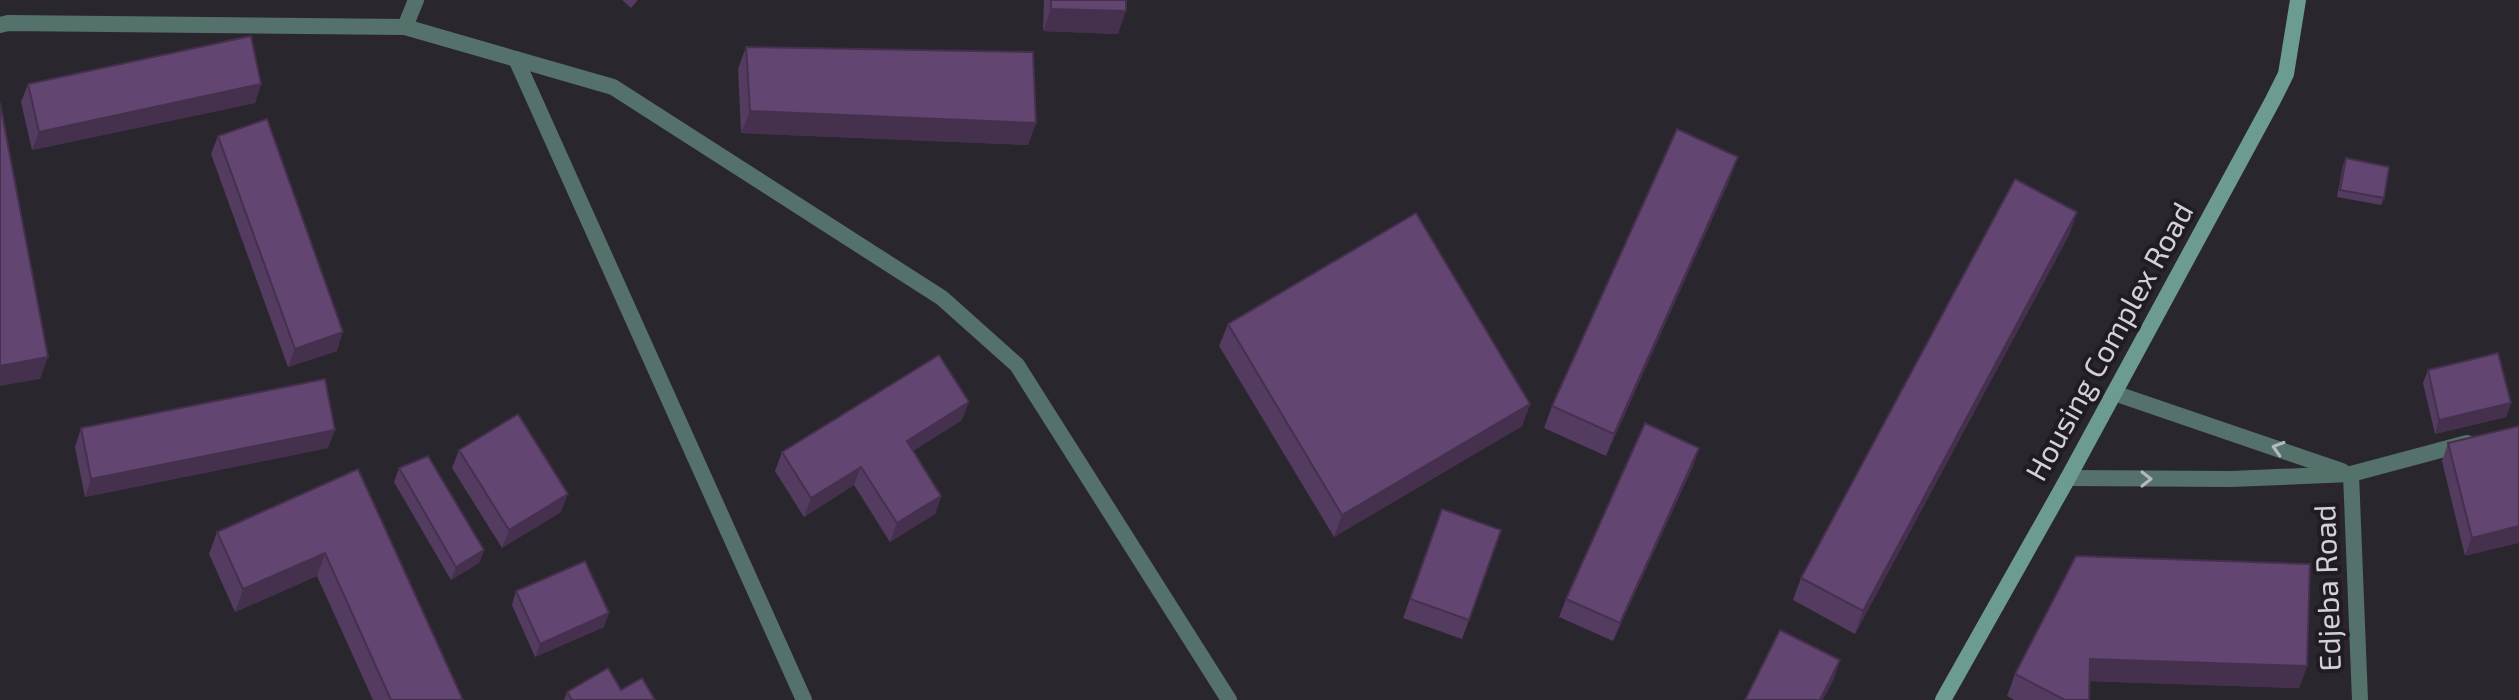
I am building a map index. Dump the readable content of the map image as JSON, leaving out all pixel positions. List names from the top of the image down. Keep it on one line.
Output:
{"streets":{"street":["Housing Complex Road","Edjeba Road"]}}
